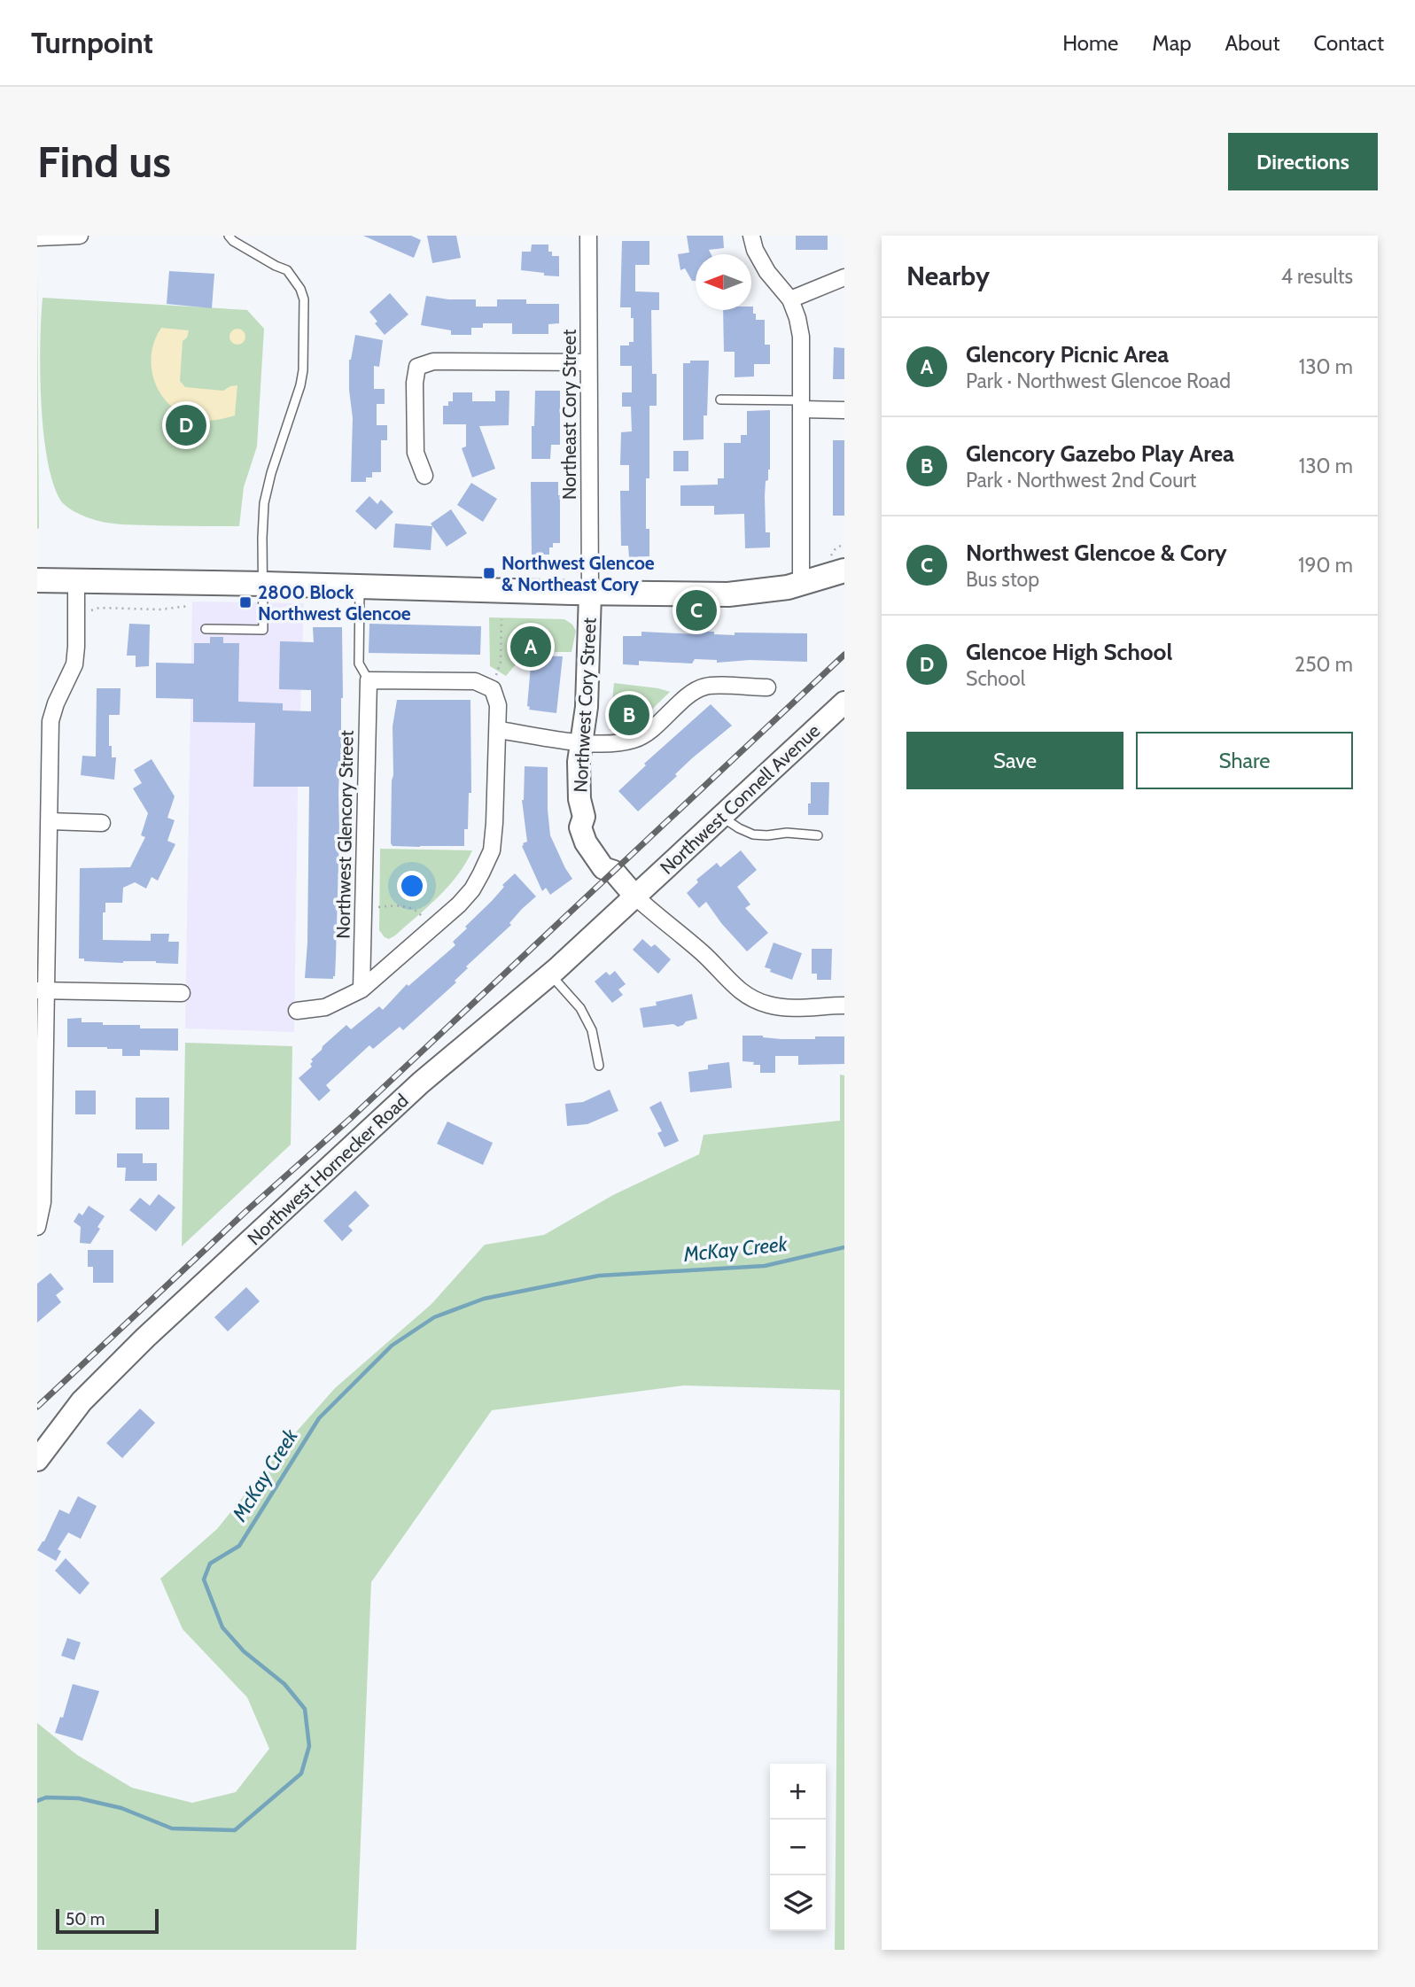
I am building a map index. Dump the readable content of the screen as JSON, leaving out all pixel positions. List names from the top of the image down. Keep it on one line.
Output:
{"streets":{"street":["Northeast Cory Street","Northwest Cory Street","Northwest Connell Avenue","Northwest Glencory Street","Northwest Hornecker Road"]},"crossings":[["Northeast Cory Street","Northwest Cory Street"],["Northwest Cory Street","Northwest Connell Avenue"],["Northwest Cory Street","Northwest Hornecker Road"],["Northwest Connell Avenue","Northwest Hornecker Road"]],"water":["McKay Creek"],"places":{"transit":["Northwest Glencoe & Northeast Cory","2800 Block Northwest Glencoe"]},"scale_bar":"50 m","north":"left","page":{"header":"Turnpoint","nav":["Home","Map","About","Contact"],"buttons":["Directions",["Save","Share"]],"title":"Find us","heading":["Nearby","4 results"],"list":[{"mark":"A","name":"Glencory Picnic Area","note":"Park · Northwest Glencoe Road","value":"130 m"},{"mark":"B","name":"Glencory Gazebo Play Area","note":"Park · Northwest 2nd Court","value":"130 m"},{"mark":"C","name":"Northwest Glencoe & Cory","note":"Bus stop","value":"190 m"},{"mark":"D","name":"Glencoe High School","note":"School","value":"250 m"}],"pins":["D","C","A","B"],"map_buttons":["+","−"],"scale":"50 m"}}
